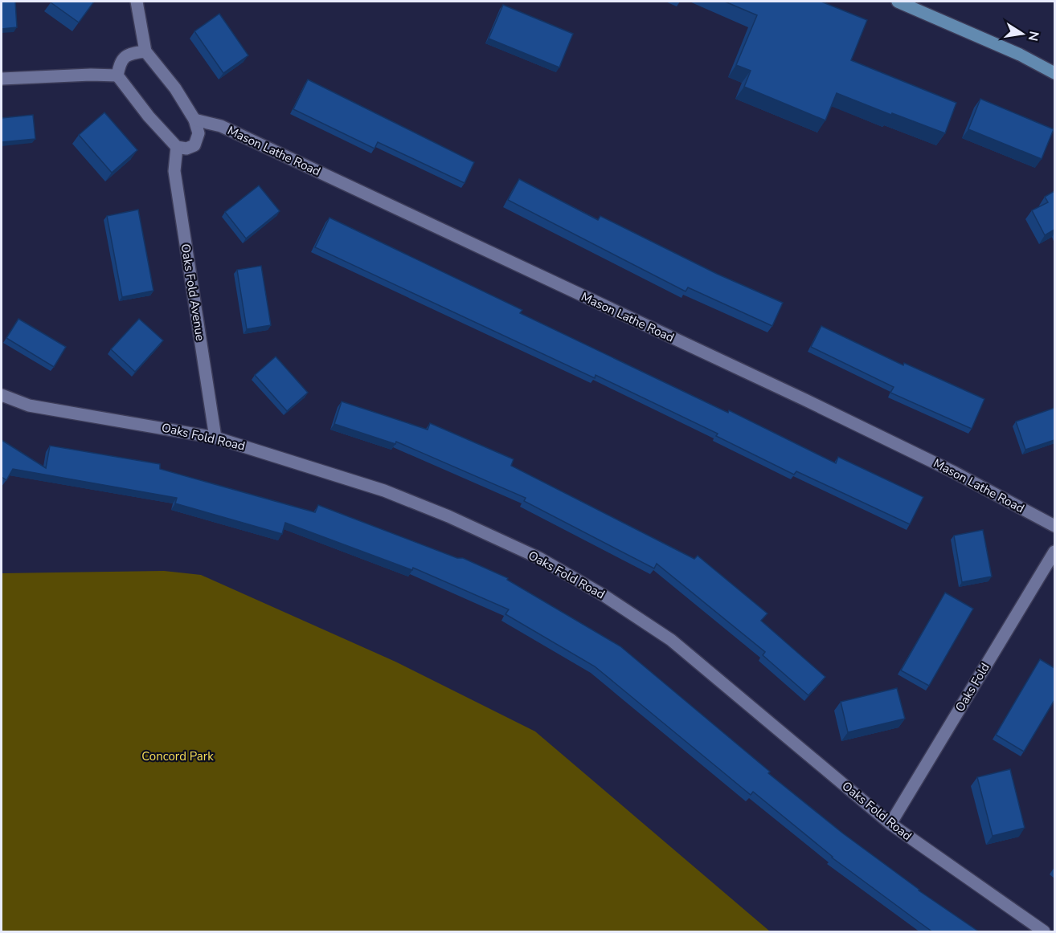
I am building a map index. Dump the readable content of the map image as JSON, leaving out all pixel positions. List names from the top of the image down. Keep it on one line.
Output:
{"streets":{"street":["Mason Lathe Road","Oaks Fold Avenue","Oaks Fold Road","Oaks Fold"]},"crossings":[["Oaks Fold Avenue","Oaks Fold Road"],["Oaks Fold Road","Oaks Fold"]],"parks":["Concord Park"],"north":"right"}
